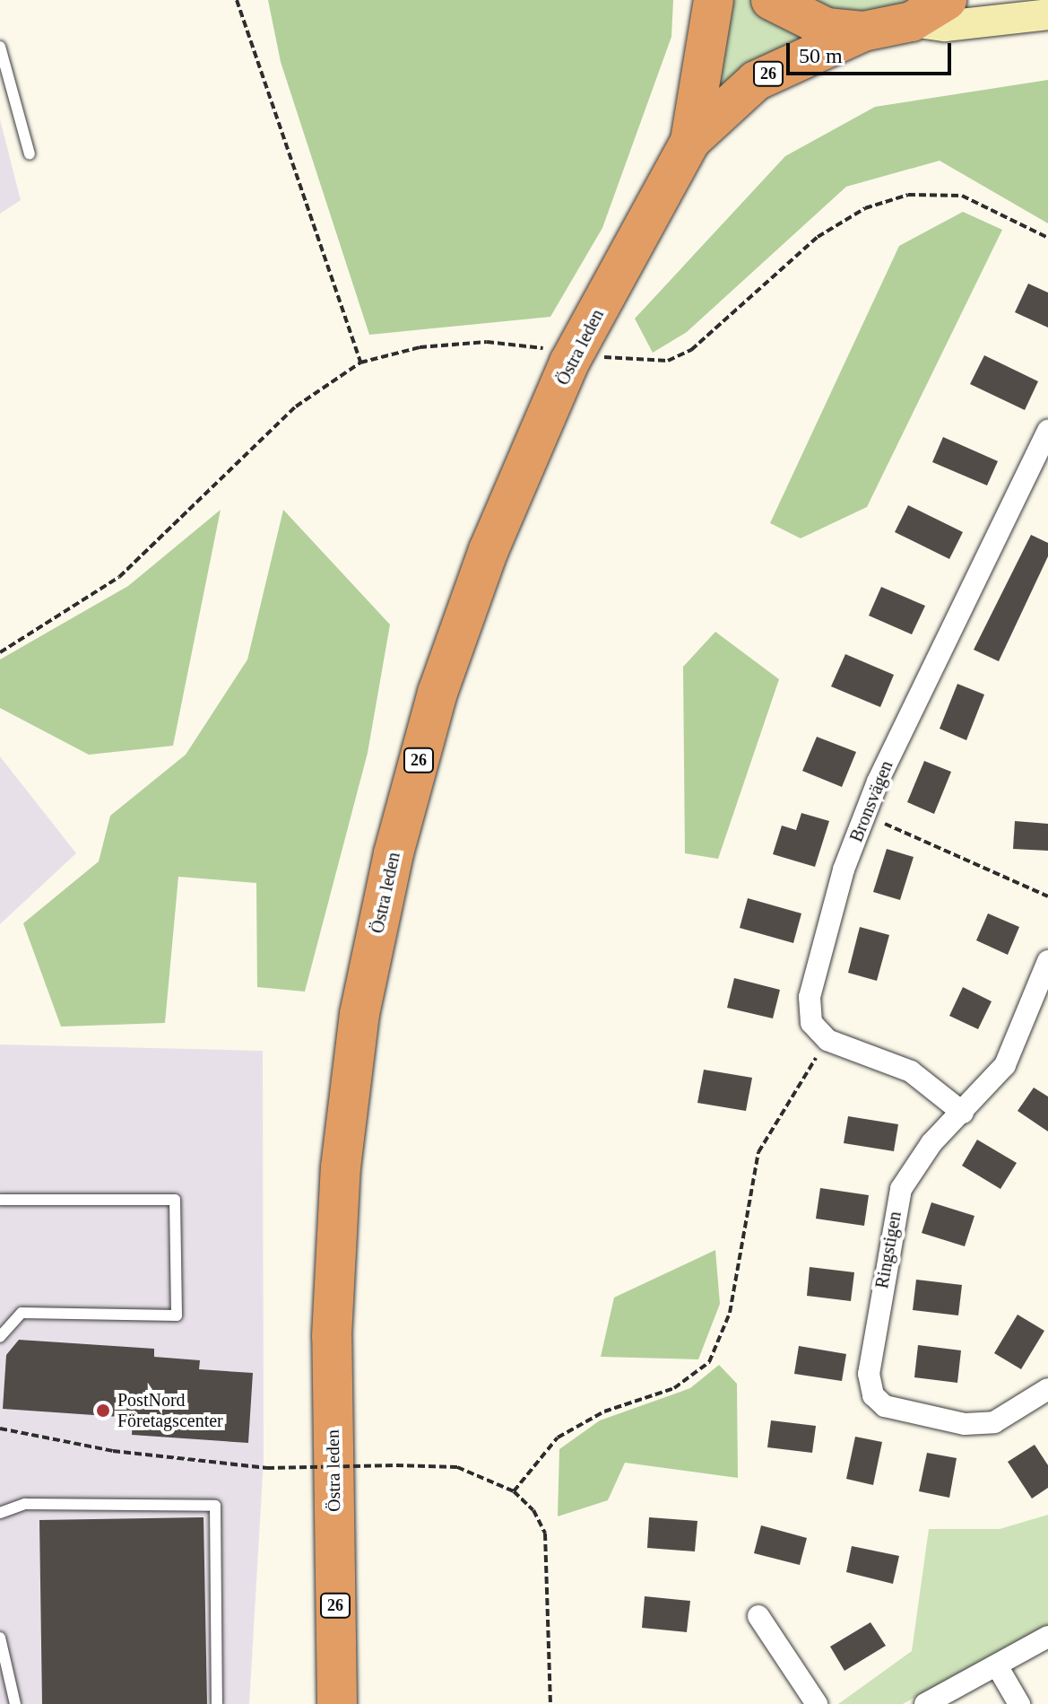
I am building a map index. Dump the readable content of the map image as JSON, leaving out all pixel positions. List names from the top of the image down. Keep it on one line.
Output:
{"streets":{"highway":["26","Östra leden"],"street":["Bronsvägen","Ringstigen"]},"crossings":[["26","Östra leden"],["Bronsvägen","Ringstigen"]],"places":["PostNord Företagscenter"],"scale_bar":"50 m"}
